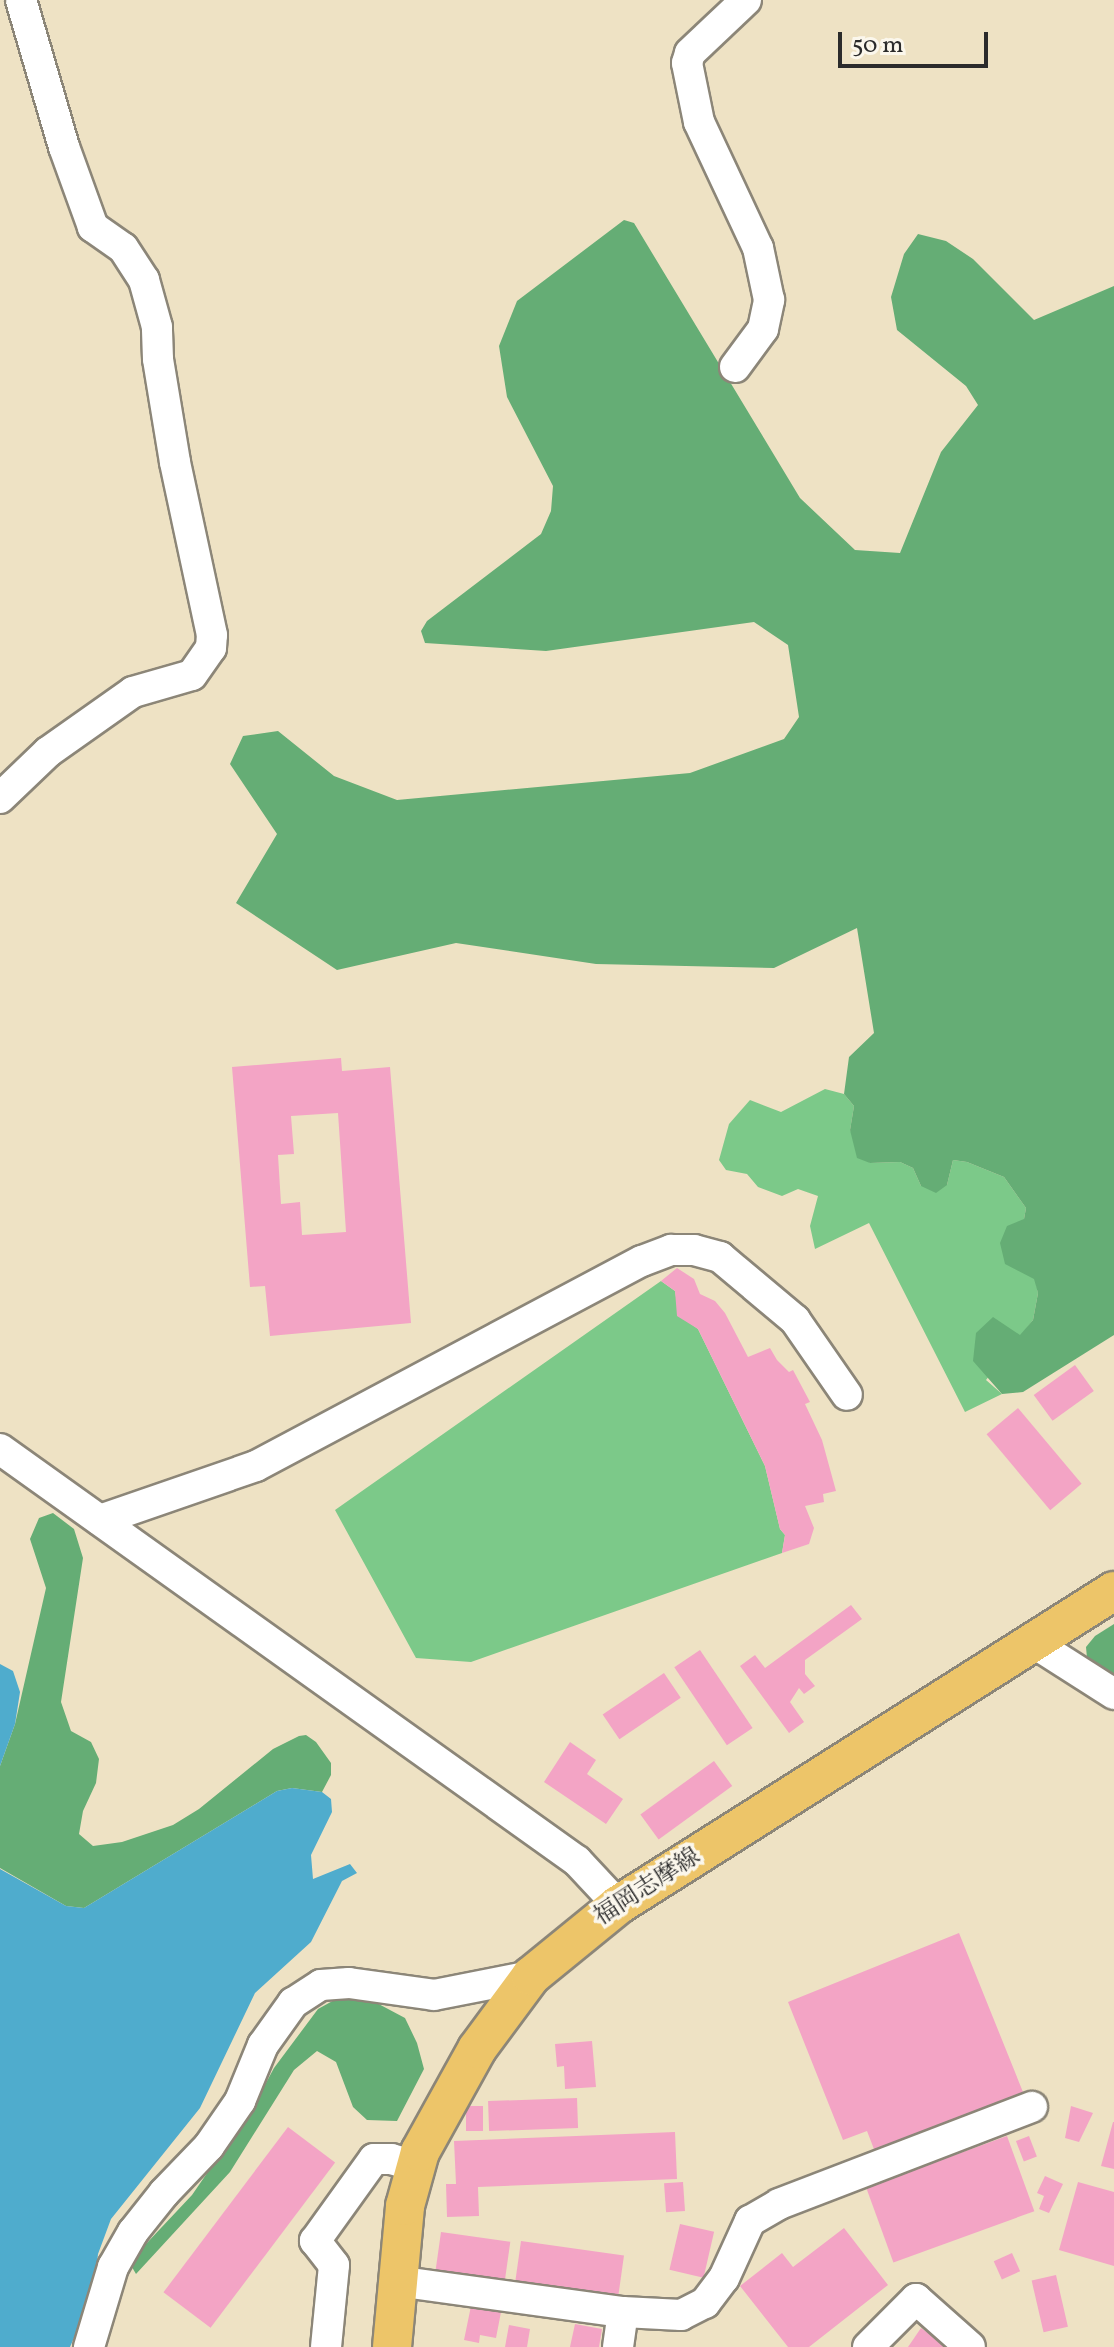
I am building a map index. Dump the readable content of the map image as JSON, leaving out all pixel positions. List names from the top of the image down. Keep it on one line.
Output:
{"streets":{"main road":["福岡志摩線"]},"scale_bar":"50 m"}
